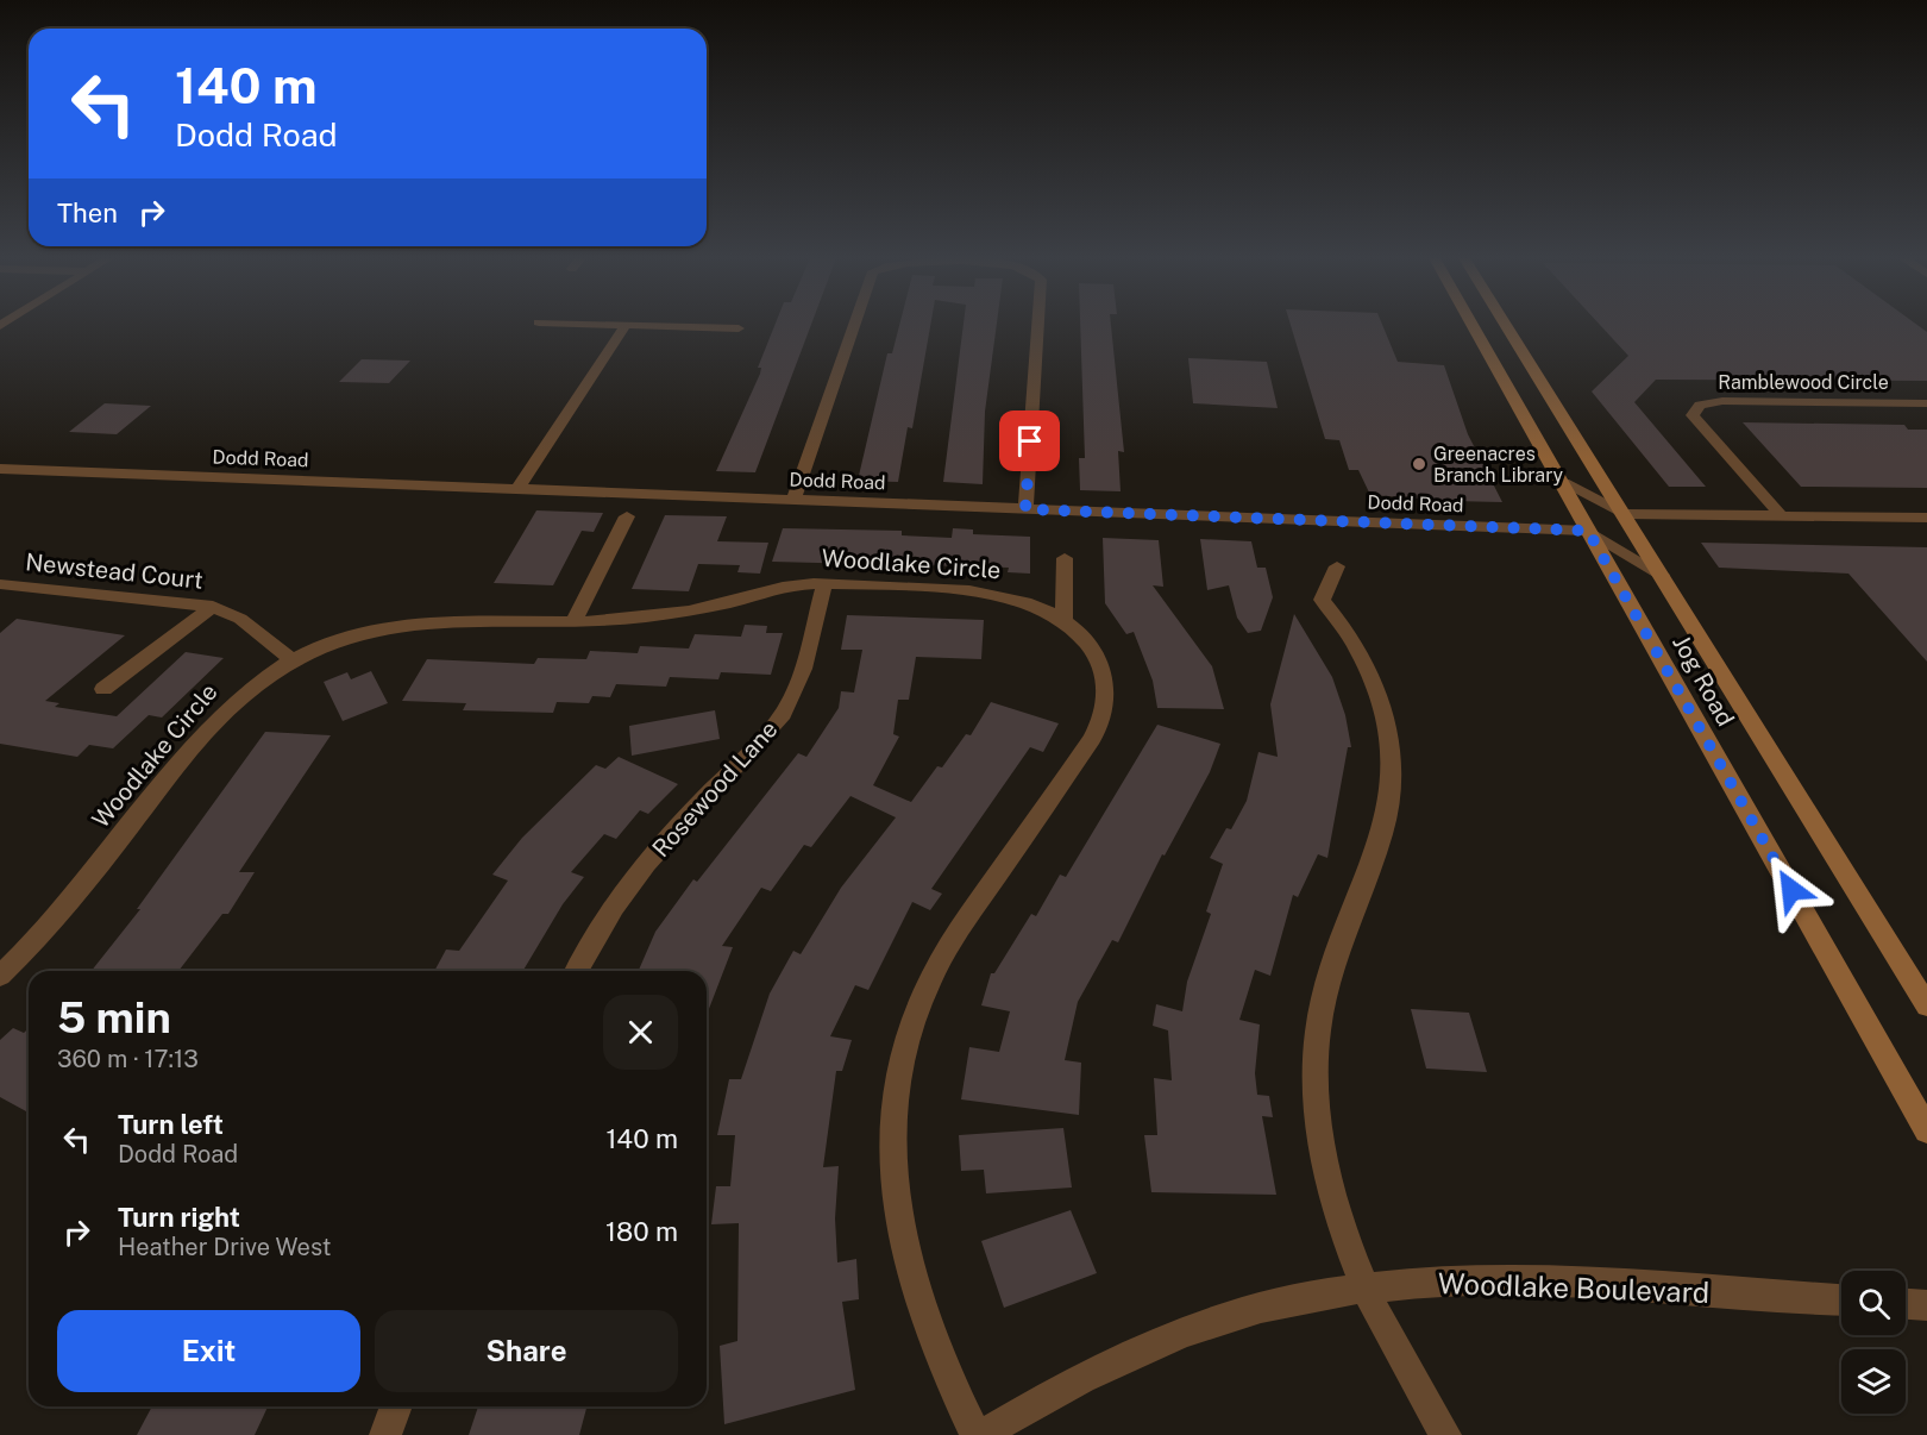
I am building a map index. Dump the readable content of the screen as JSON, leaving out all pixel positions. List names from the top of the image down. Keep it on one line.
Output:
{"streets":{"main road":["Jog Road"],"street":["Ramblewood Circle","Dodd Road","Woodlake Circle","Newstead Court","Rosewood Lane","Woodlake Boulevard"]},"crossings":[["Dodd Road","Jog Road"],["Woodlake Circle","Newstead Court"],["Woodlake Circle","Rosewood Lane"]],"places":["Greenacres Branch Library"],"page":{"turn":["140 m","Dodd Road"],"then":"Then","heading":["5 min","360 m · 17:13"],"list":[{"name":"Turn left","note":"Dodd Road","value":"140 m"},{"name":"Turn right","note":"Heather Drive West","value":"180 m"}],"buttons":["Exit","Share"]}}
